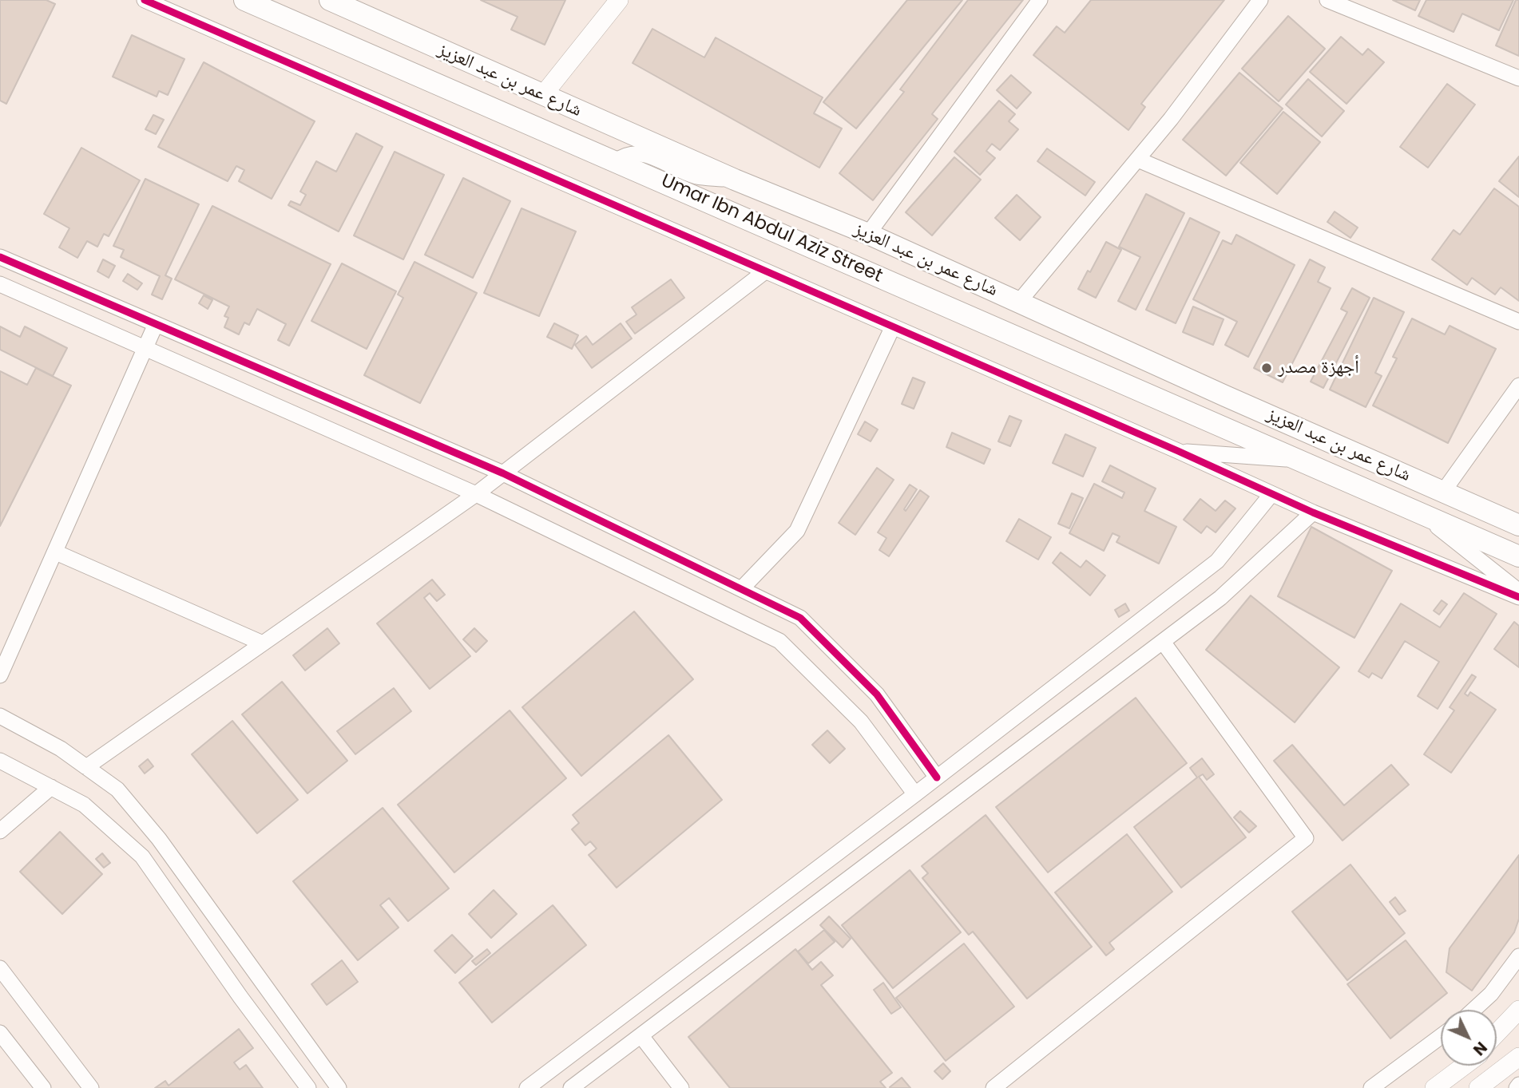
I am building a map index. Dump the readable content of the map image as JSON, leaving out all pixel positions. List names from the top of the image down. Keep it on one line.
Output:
{"streets":{"main road":["شارع عمر بن عبد العزيز","Umar Ibn Abdul Aziz Street"]},"crossings":[["شارع عمر بن عبد العزيز","Umar Ibn Abdul Aziz Street"]],"places":["أجهزة مصدر"],"north":"bottom right"}
